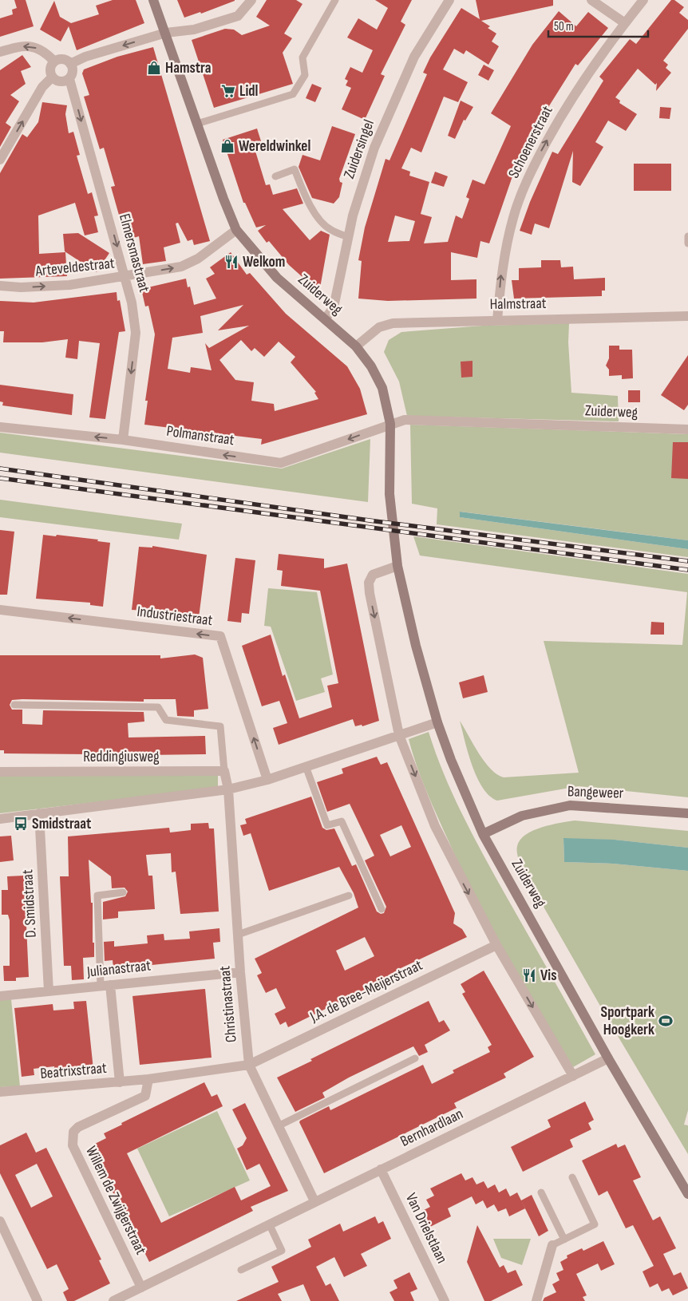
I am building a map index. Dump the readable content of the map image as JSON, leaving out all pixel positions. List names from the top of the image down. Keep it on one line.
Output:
{"streets":{"street":["Schoenerstraat","Zuidersingel","Elmersmastraat","Arteveldestraat","Zuiderweg","Halmstraat","Polmanstraat","Industriestraat","Reddingiusweg","Bangeweer","D. Smidstraat","Julianastraat","J.A. de Bree-Meijerstraat","Christinastraat","Beatrixstraat","Bernhardlaan","Willem de Zwijgerstraat","Van Drielstlaan"]},"crossings":[["Schoenerstraat","Halmstraat"],["Zuidersingel","Zuiderweg"],["Elmersmastraat","Arteveldestraat"],["Elmersmastraat","Polmanstraat"],["Arteveldestraat","Zuiderweg"],["Zuiderweg","Halmstraat"],["Zuiderweg","Polmanstraat"],["Zuiderweg","Bangeweer"],["Zuiderweg","Bernhardlaan"],["D. Smidstraat","Julianastraat"],["Julianastraat","Christinastraat"],["J.A. de Bree-Meijerstraat","Christinastraat"],["Christinastraat","Bernhardlaan"],["Beatrixstraat","Willem de Zwijgerstraat"],["Bernhardlaan","Willem de Zwijgerstraat"],["Bernhardlaan","Van Drielstlaan"]],"one_way":["Schoenerstraat","Elmersmastraat","Arteveldestraat","Polmanstraat","Industriestraat"],"places":{"shop":["Hamstra","Wereldwinkel"],"supermarket":["Lidl"],"restaurant":["Welkom","Vis"],"bus stop":["Smidstraat"],"sports":["Sportpark Hoogkerk"]},"scale_bar":"50 m"}
